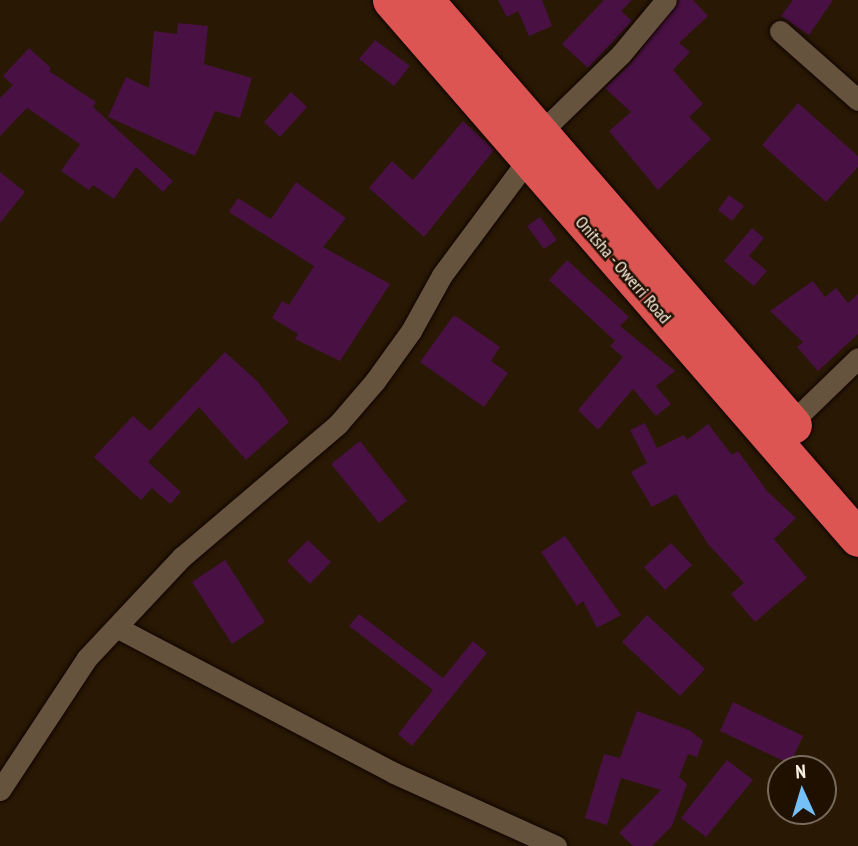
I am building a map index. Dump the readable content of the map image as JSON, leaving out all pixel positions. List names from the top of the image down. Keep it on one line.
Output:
{"streets":{"highway":["Onitsha - Owerri Road"]},"north":"top"}
